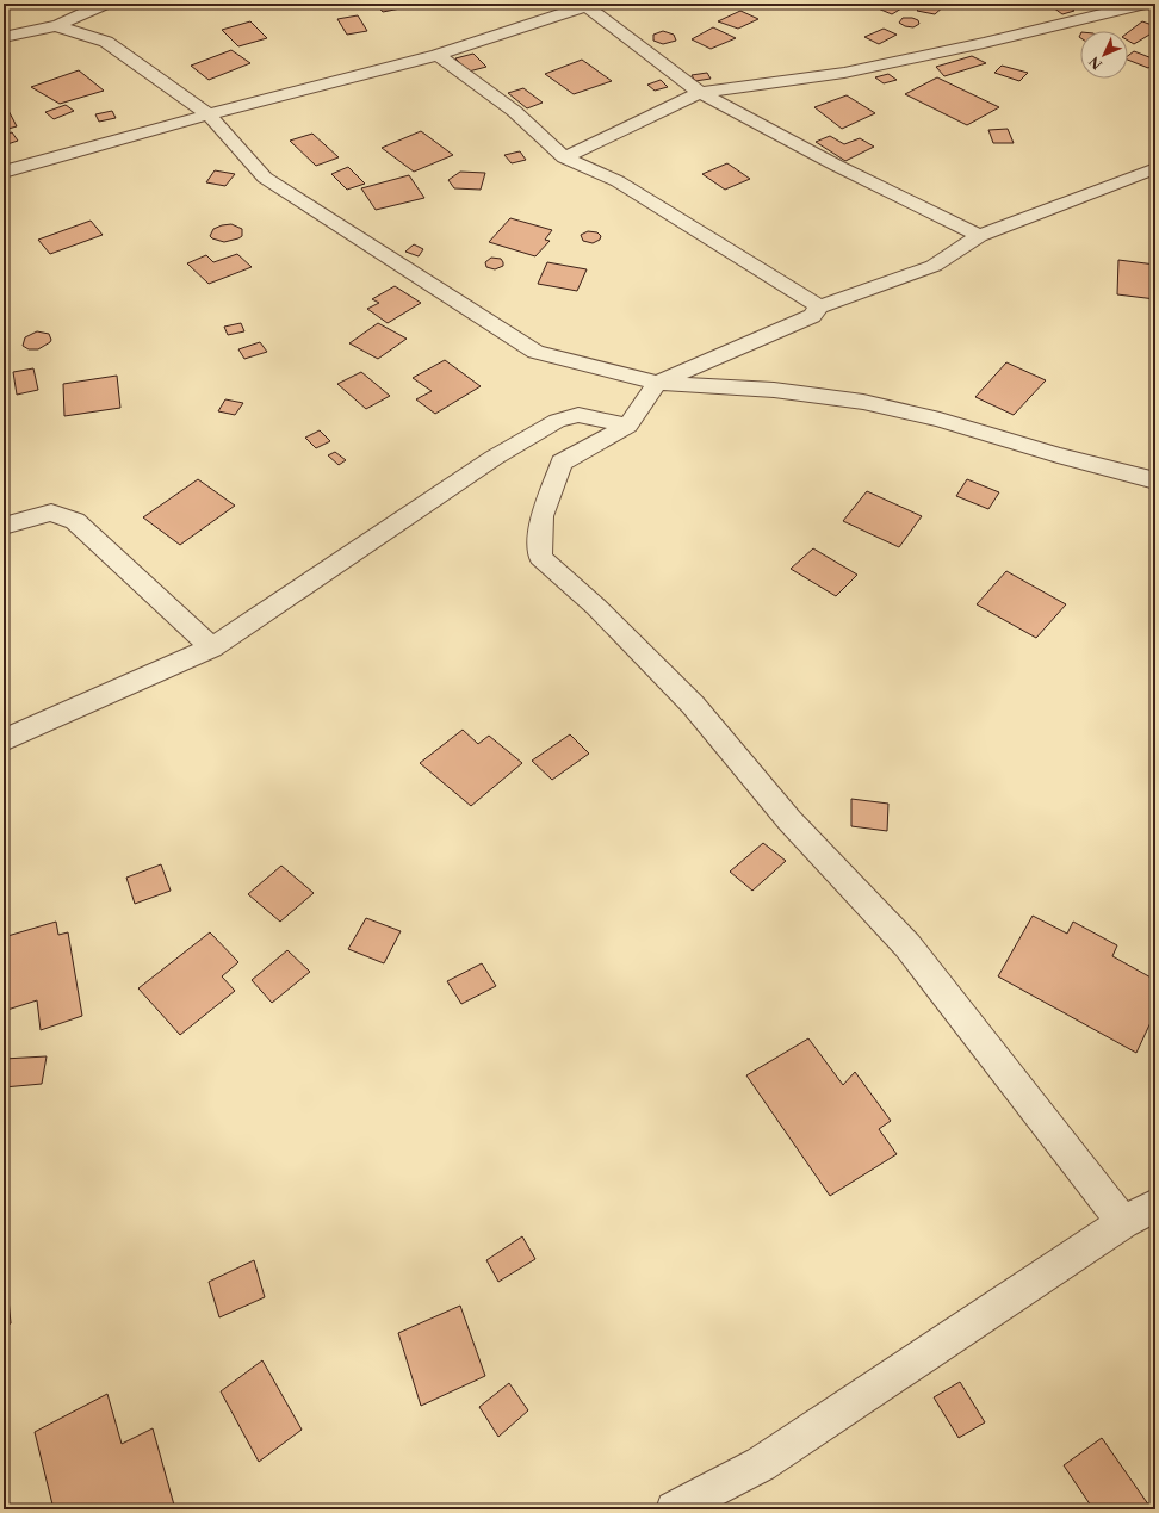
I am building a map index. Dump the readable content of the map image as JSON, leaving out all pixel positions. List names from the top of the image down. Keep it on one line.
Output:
{"north":"bottom left"}
